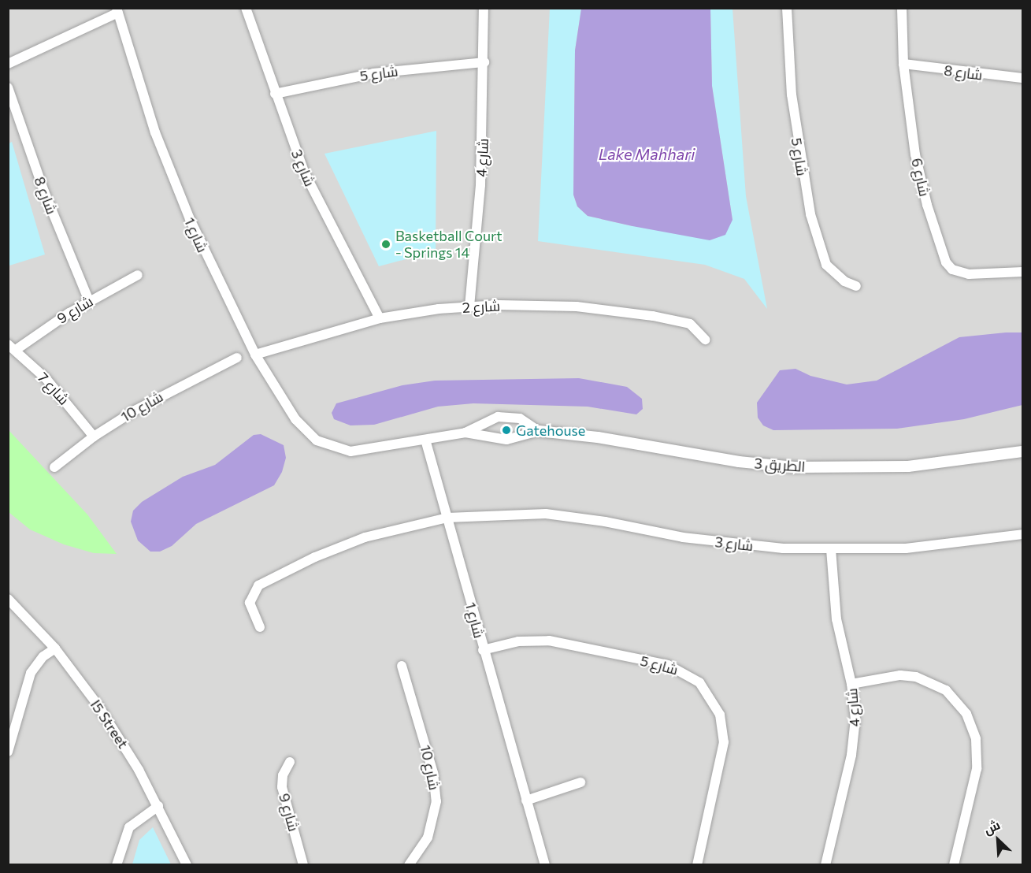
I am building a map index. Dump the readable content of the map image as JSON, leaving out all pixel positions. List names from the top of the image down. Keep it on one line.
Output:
{"streets":{"street":["شارع 8","شارع 5","شارع 4","شارع 3","شارع 6","شارع 1","شارع 2","شارع 9","شارع 7","شارع 10","3 الطريق","I5 Street"]},"crossings":[["شارع 8","شارع 6"],["شارع 8","شارع 9"],["شارع 5","شارع 4"],["شارع 5","شارع 3"],["شارع 5","شارع 1"],["شارع 4","شارع 3"],["شارع 4","شارع 2"],["شارع 3","شارع 1"],["شارع 3","شارع 2"],["شارع 1","شارع 2"],["شارع 9","شارع 7"],["شارع 7","شارع 10"]],"water":["Lake Mahhari"],"places":["Basketball Court - Springs 14","Gatehouse"],"north":"top left"}
